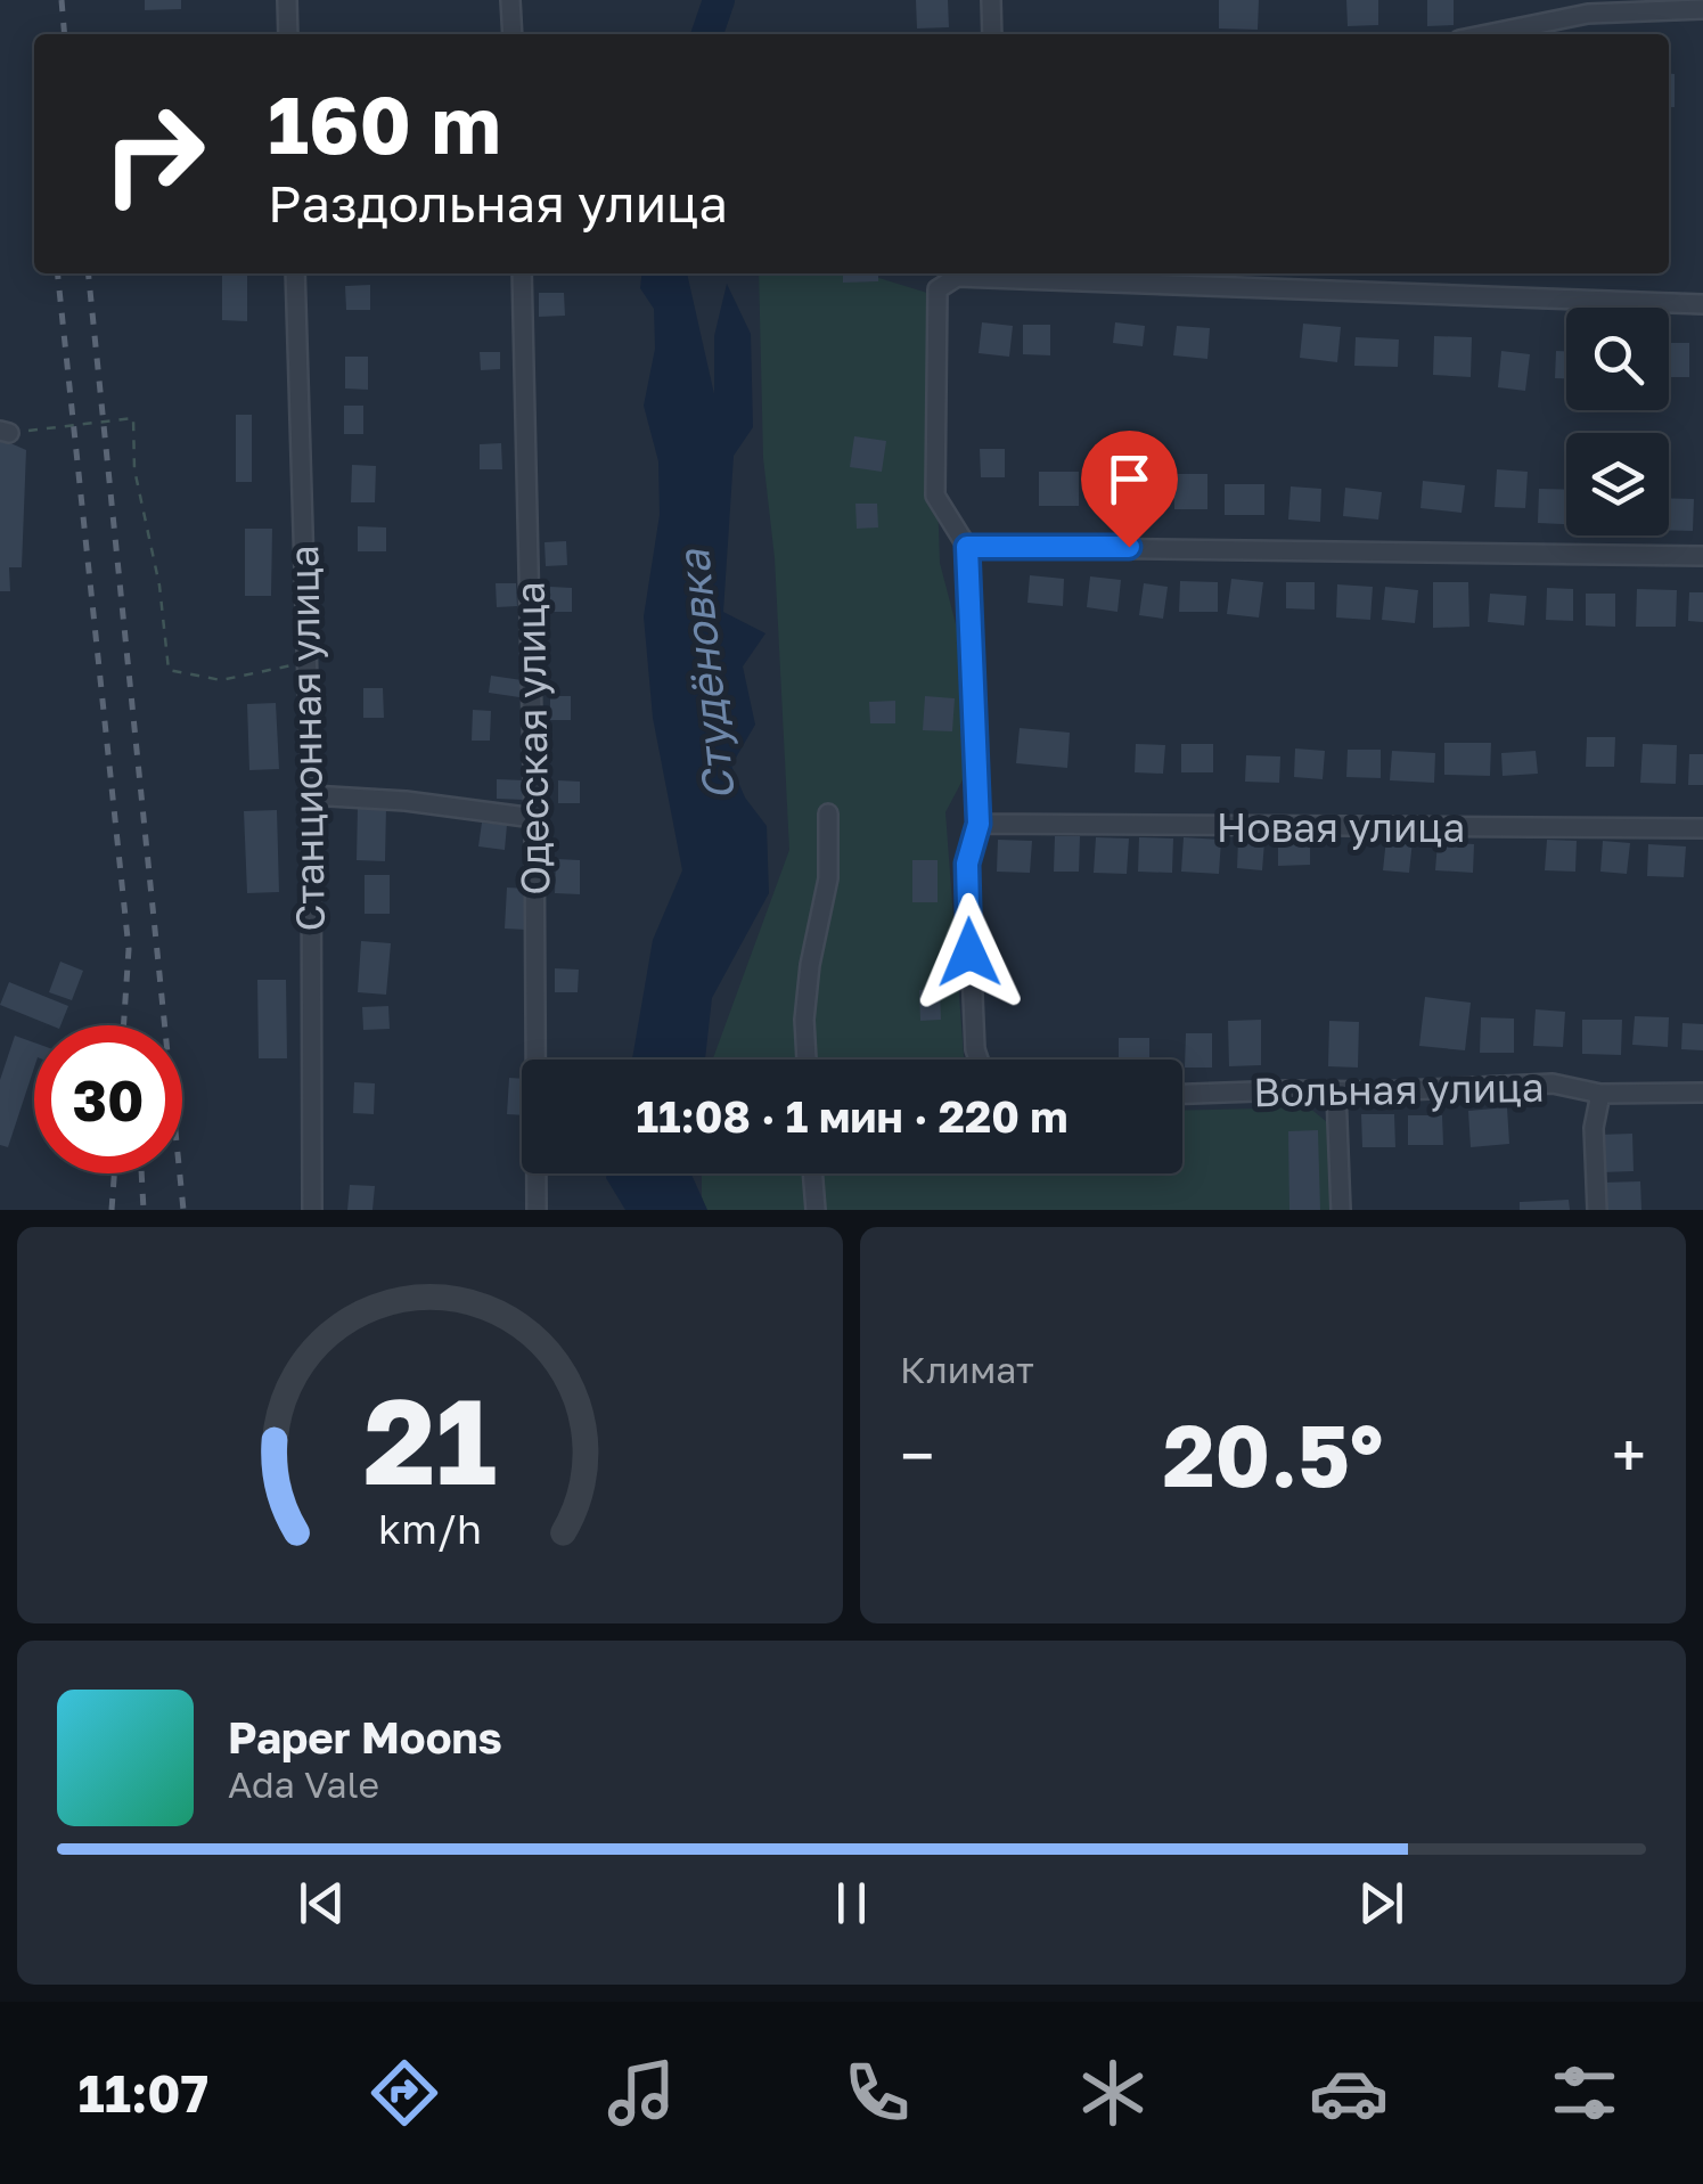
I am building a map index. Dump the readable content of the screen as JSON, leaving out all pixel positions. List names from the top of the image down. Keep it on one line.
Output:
{"streets":{"street":["Станционная улица","Одесская улица","Новая улица","Вольная улица"]},"water":["Студёновка"],"page":{"turn":["160 m","Раздольная улица"],"limit":"30","trip":"11:08 · 1 мин · 220 m","tile":"Климат","heat":["−","20.5°","+"],"song":["Paper Moons","Ada Vale"],"tabs":"11:07","gauge":["21","km/h"]}}
